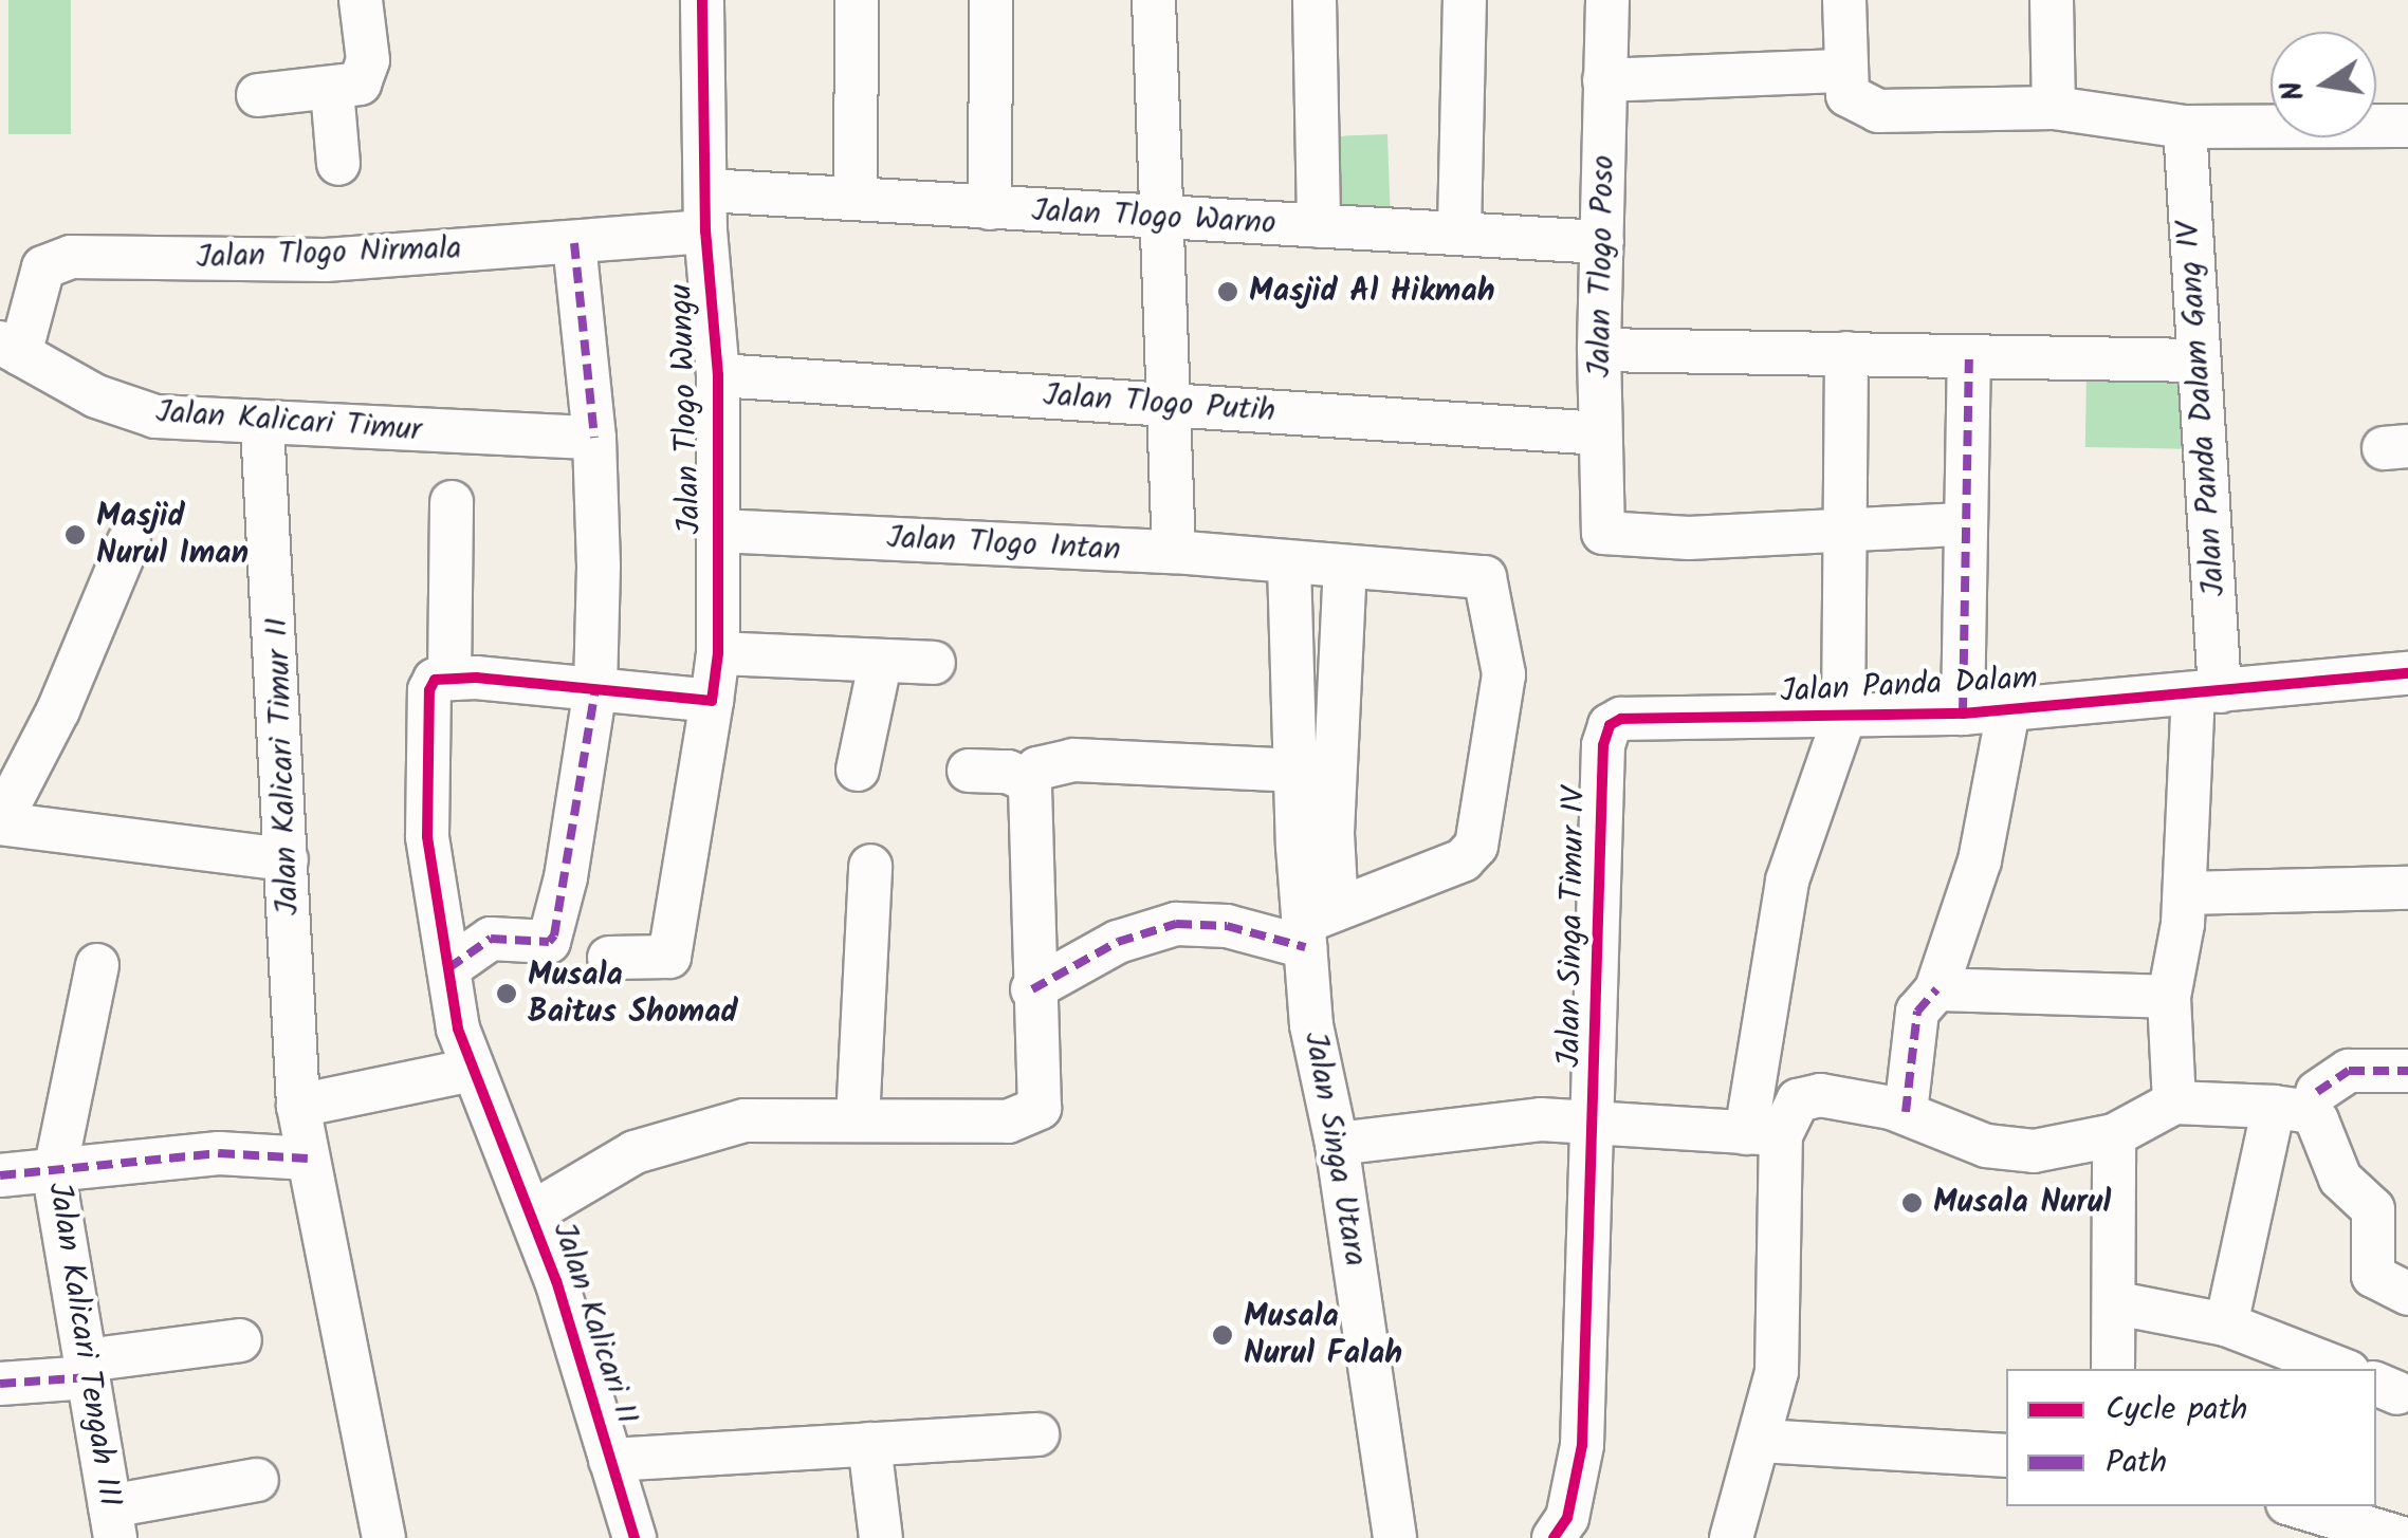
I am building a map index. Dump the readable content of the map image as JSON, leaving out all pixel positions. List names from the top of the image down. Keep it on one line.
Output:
{"streets":{"street":["Jalan Tlogo Warno","Jalan Tlogo Nirmala","Jalan Tlogo Poso","Jalan Tlogo Putih","Jalan Tlogo Wungu","Jalan Panda Dalam Gang IV","Jalan Kalicari Timur","Jalan Tlogo Intan","Jalan Panda Dalam","Jalan Kalicari Timur II","Jalan Singa Timur IV","Jalan Singa Utara","Jalan Kalicari II","Jalan Kalicari Tengah III"]},"crossings":[["Jalan Tlogo Warno","Jalan Tlogo Nirmala"],["Jalan Tlogo Warno","Jalan Tlogo Poso"],["Jalan Tlogo Warno","Jalan Tlogo Wungu"],["Jalan Tlogo Nirmala","Jalan Tlogo Wungu"],["Jalan Tlogo Nirmala","Jalan Kalicari Timur"],["Jalan Tlogo Poso","Jalan Tlogo Putih"],["Jalan Tlogo Poso","Jalan Panda Dalam"],["Jalan Tlogo Putih","Jalan Tlogo Wungu"],["Jalan Tlogo Wungu","Jalan Tlogo Intan"],["Jalan Panda Dalam Gang IV","Jalan Panda Dalam"],["Jalan Kalicari Timur","Jalan Kalicari Timur II"],["Jalan Tlogo Intan","Jalan Singa Utara"],["Jalan Panda Dalam","Jalan Singa Timur IV"]],"places":["Masjid Al Hikmah","Masjid Nurul Iman","Musala Baitus Shomad","Musala Nurul","Musala Nurul Falah"],"legend":["Cycle path","Path"],"north":"left"}
